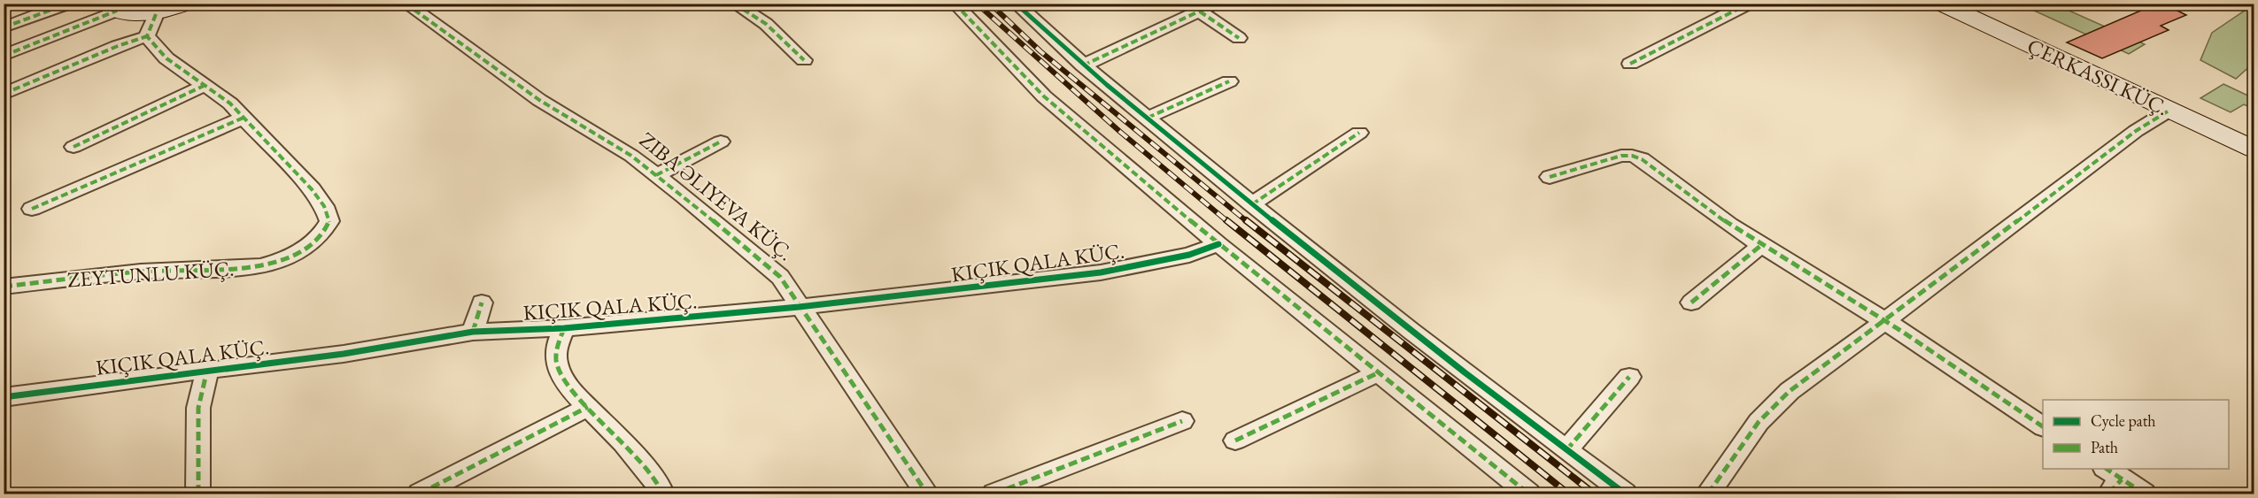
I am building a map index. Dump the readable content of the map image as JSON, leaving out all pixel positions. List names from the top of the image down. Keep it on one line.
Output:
{"streets":{"street":["ZIBA ƏLIYEVA KÜÇ.","KIÇIK QALA KÜÇ.","ZEYTUNLU KÜÇ."]},"crossings":[["ZIBA ƏLIYEVA KÜÇ.","KIÇIK QALA KÜÇ."]],"legend":["Cycle path","Path"]}
